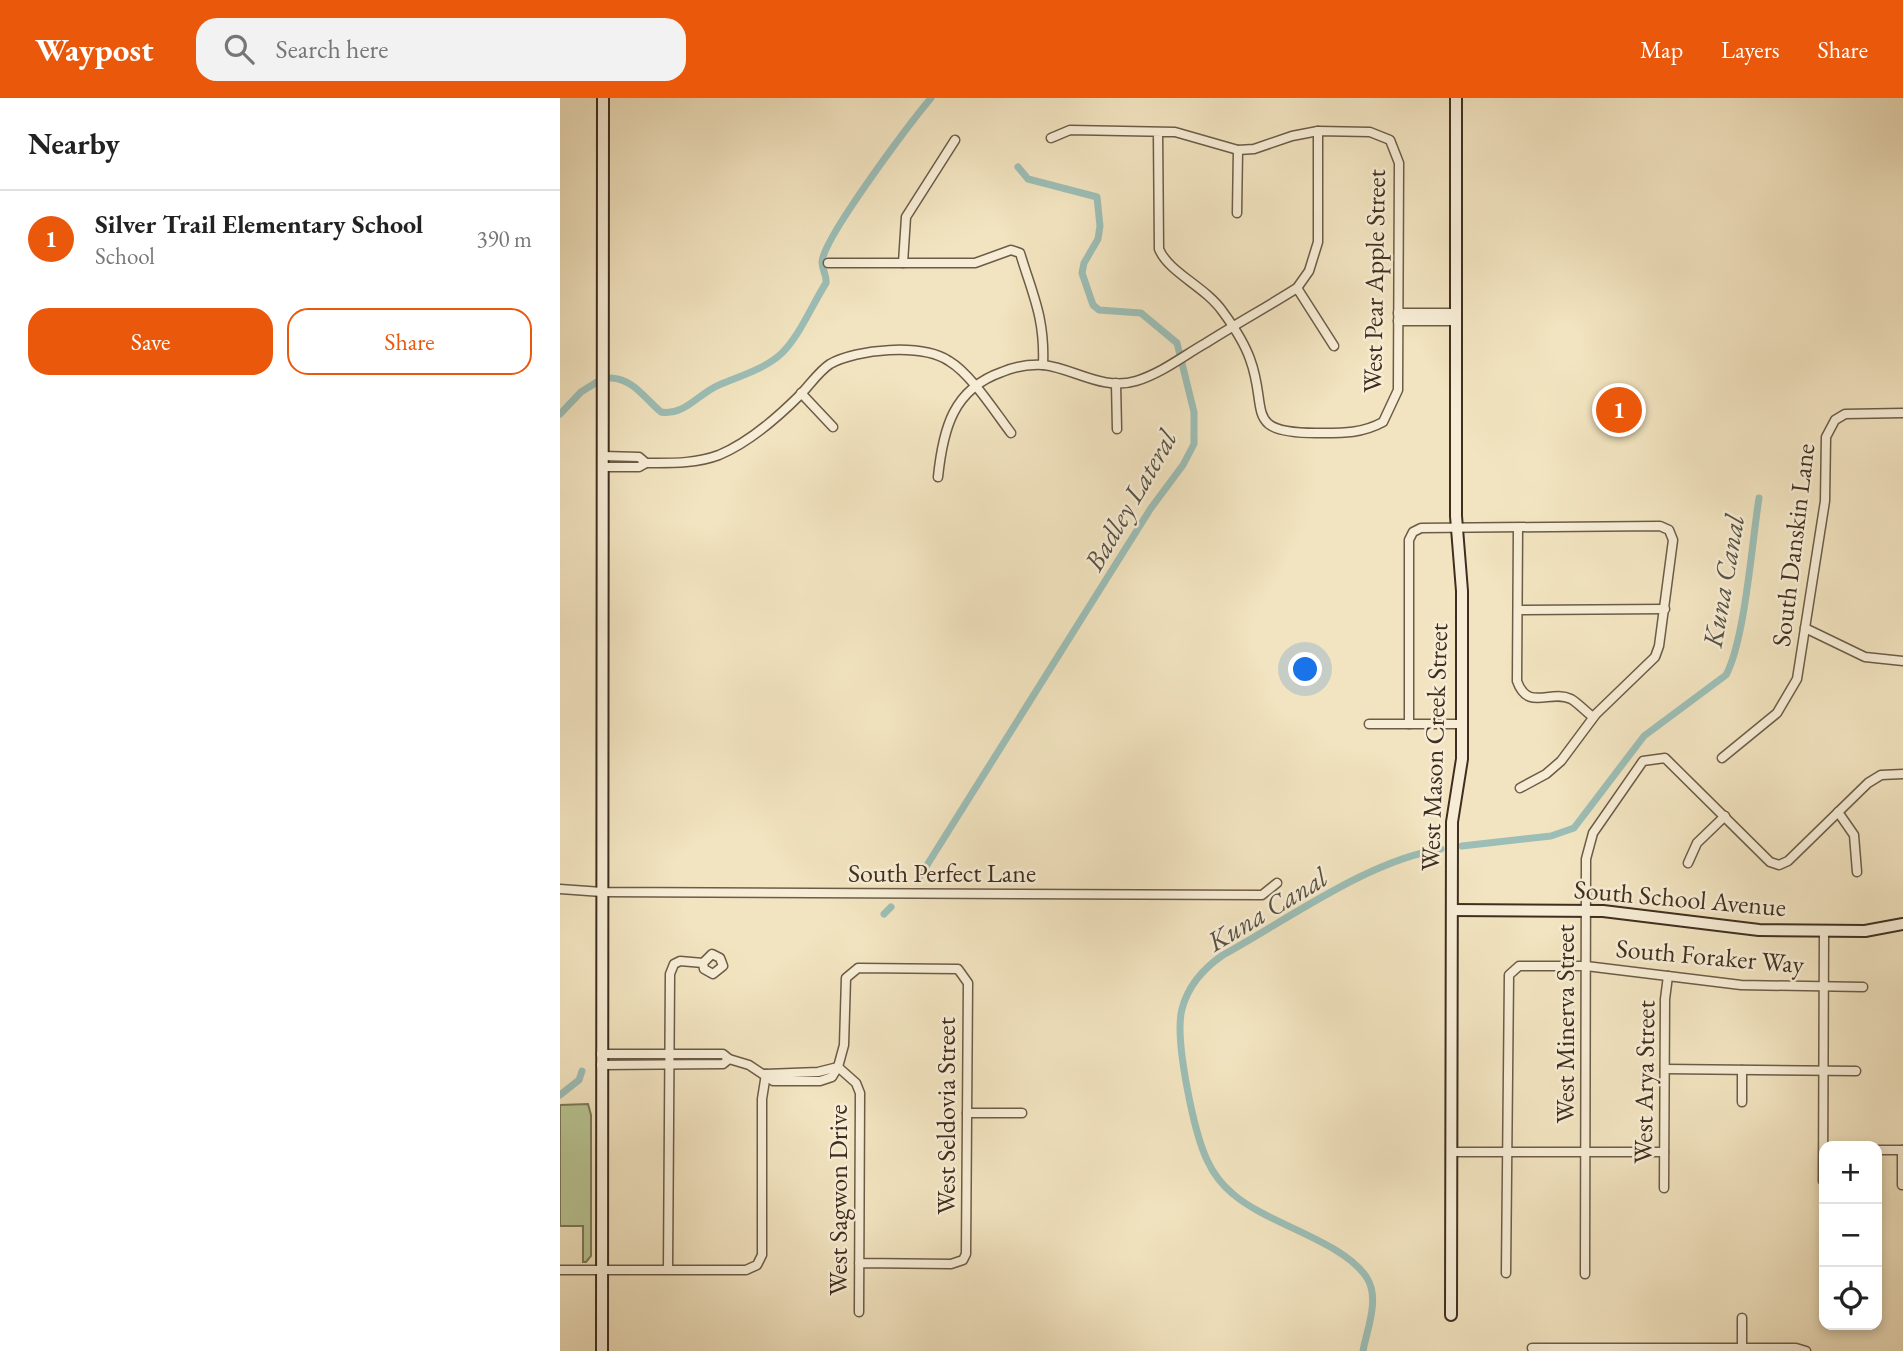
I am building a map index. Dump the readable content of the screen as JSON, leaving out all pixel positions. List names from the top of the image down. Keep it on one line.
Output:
{"streets":{"street":["West Pear Apple Street","South Danskin Lane","West Mason Creek Street","South Perfect Lane","South School Avenue","South Foraker Way","West Minerva Street","West Arya Street","West Seldovia Street","West Sagwon Drive"]},"crossings":[["West Mason Creek Street","South School Avenue"],["South School Avenue","West Minerva Street"],["South Foraker Way","West Minerva Street"],["South Foraker Way","West Arya Street"],["West Seldovia Street","West Sagwon Drive"]],"water":["Badley Lateral","Kuna Canal"],"page":{"header":"Waypost","search":"Search here","nav":["Map","Layers","Share"],"heading":"Nearby","list":[{"mark":"1","name":"Silver Trail Elementary School","note":"School","value":"390 m"}],"buttons":["Save","Share"],"pins":"1","map_buttons":["+","−"]}}
